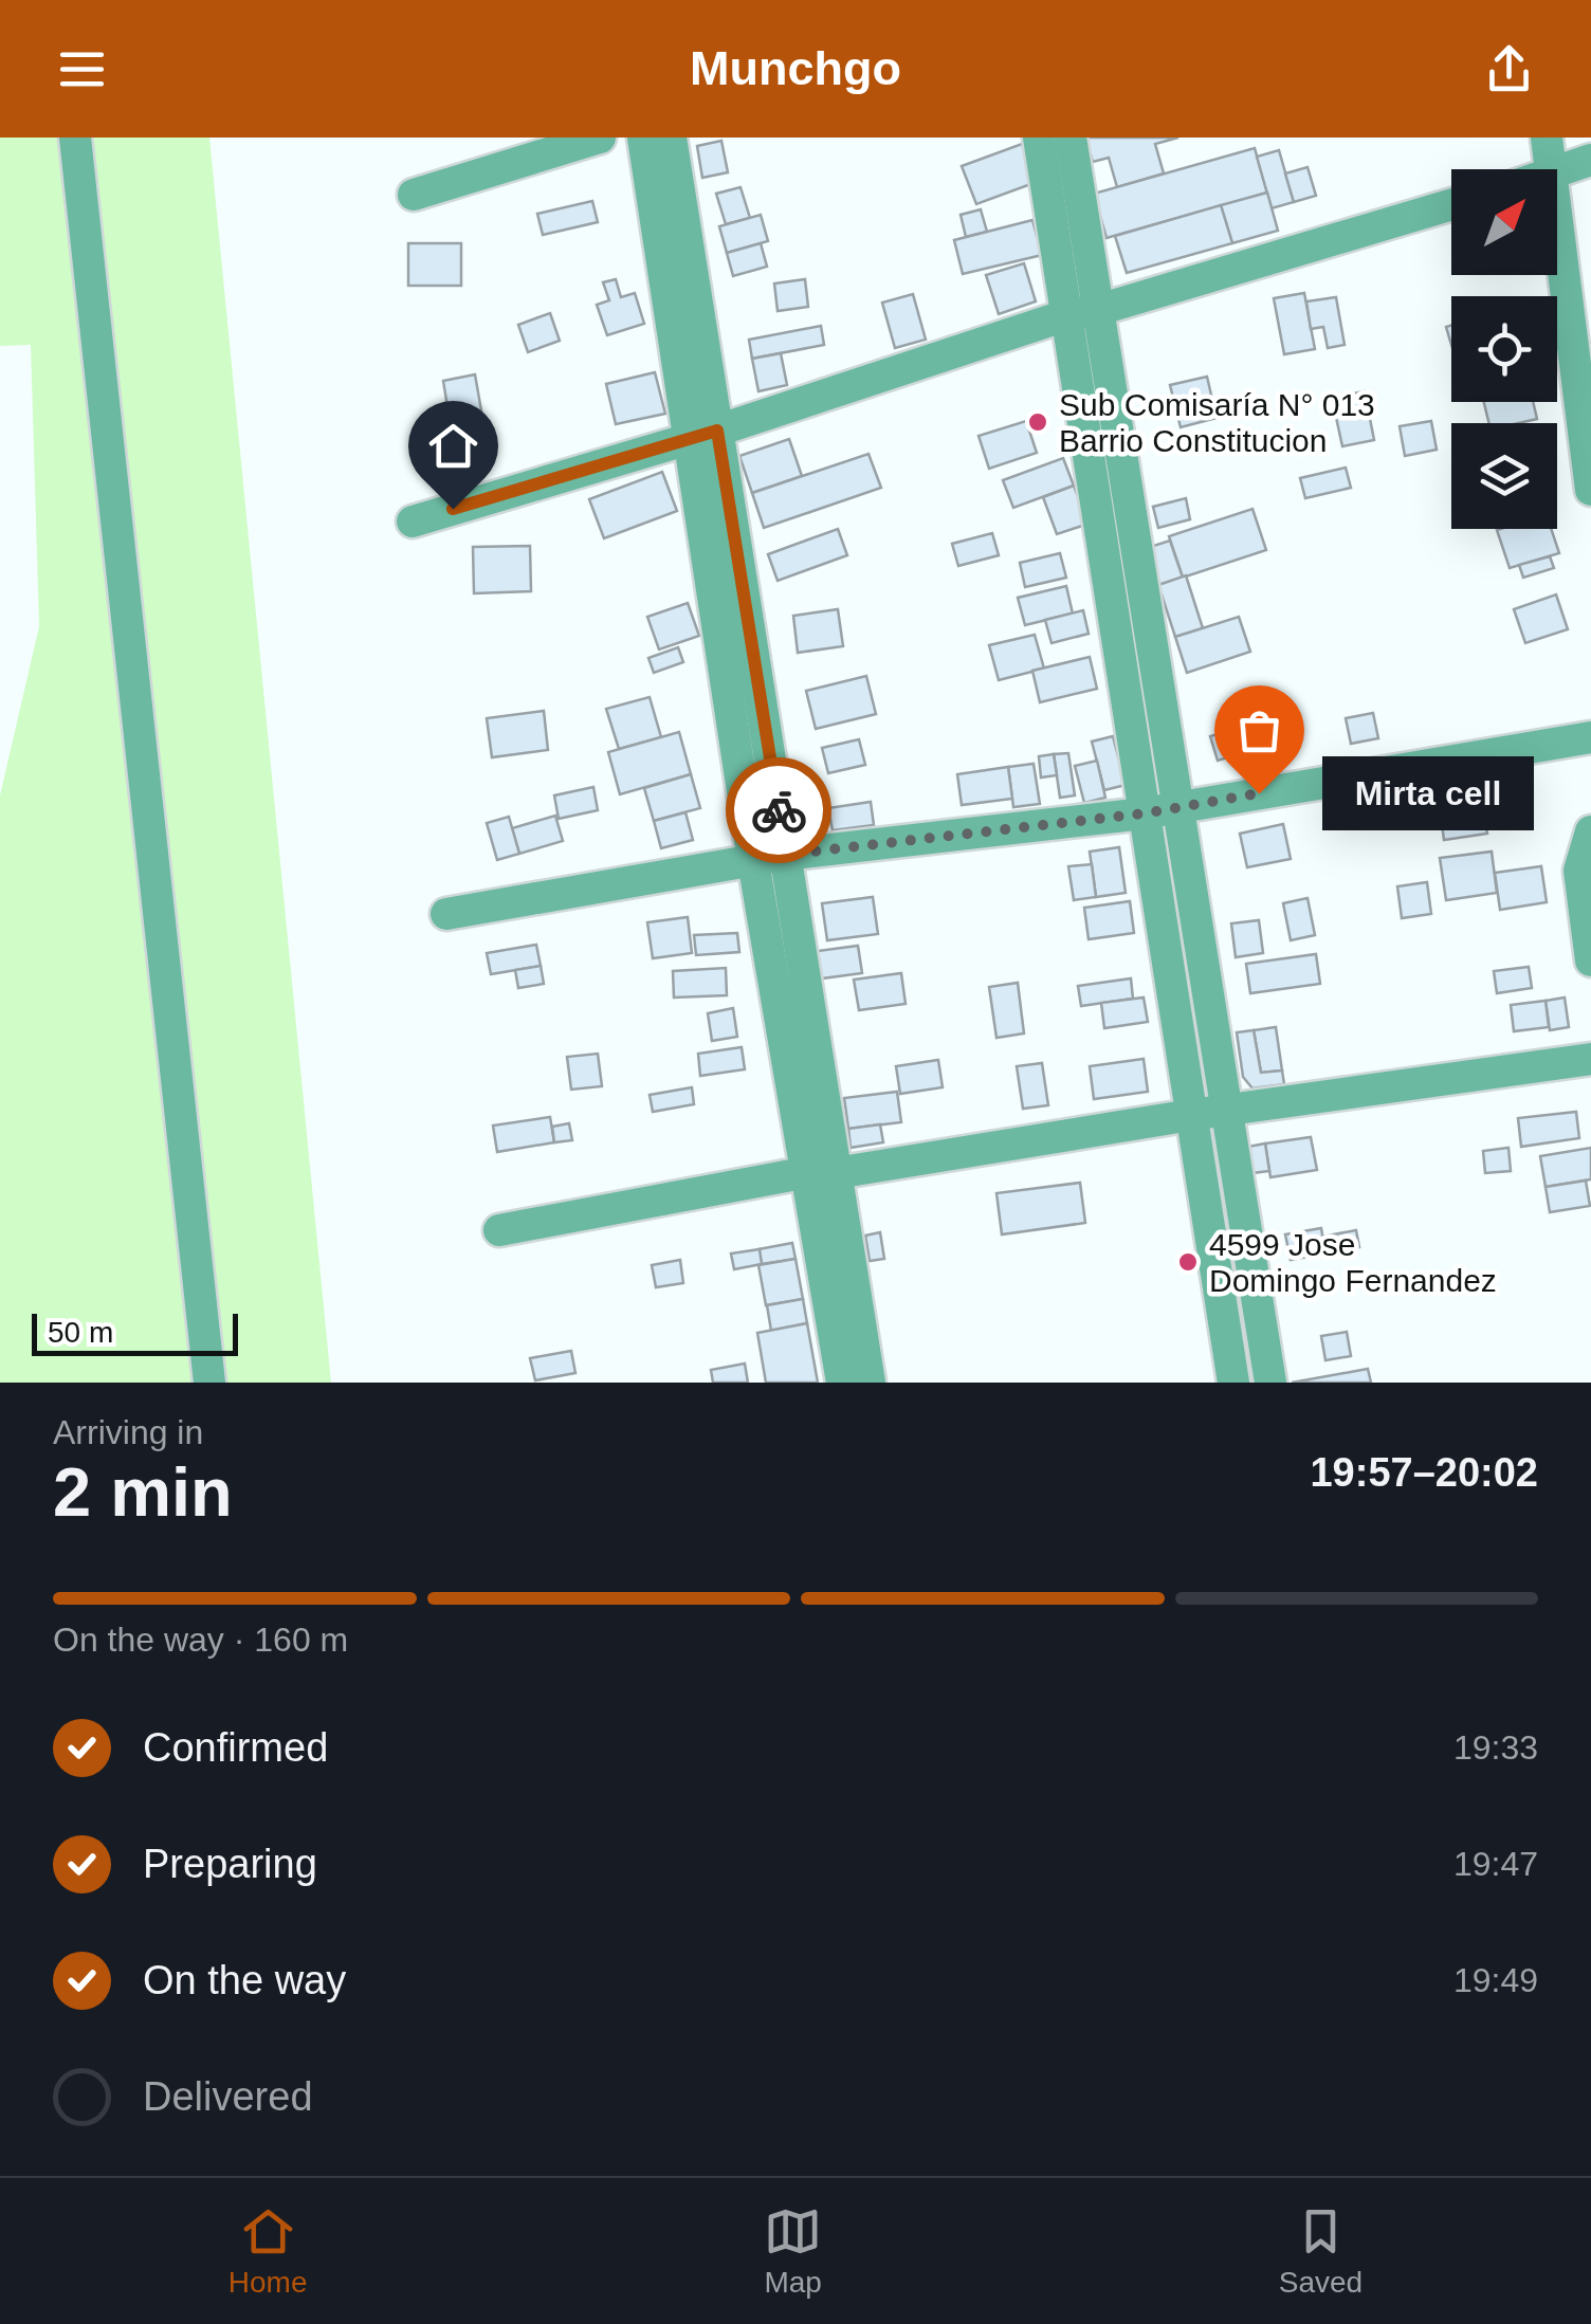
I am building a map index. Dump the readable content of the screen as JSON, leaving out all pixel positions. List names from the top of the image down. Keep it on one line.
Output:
{"places":["Sub Comisaría N° 013 Barrio Constitucion","Mirta cell","4599 Jose Domingo Fernandez"],"scale_bar":"50 m","north":"top right","page":{"header":"Munchgo","bubble":"Mirta cell","scale":"50 m","heading":["2 min","Arriving in","19:57–20:02"],"bar":"On the way · 160 m","list":[["Confirmed","19:33"],["Preparing","19:47"],["On the way","19:49"],"Delivered"],"tabs":["Home","Map","Saved"]}}
